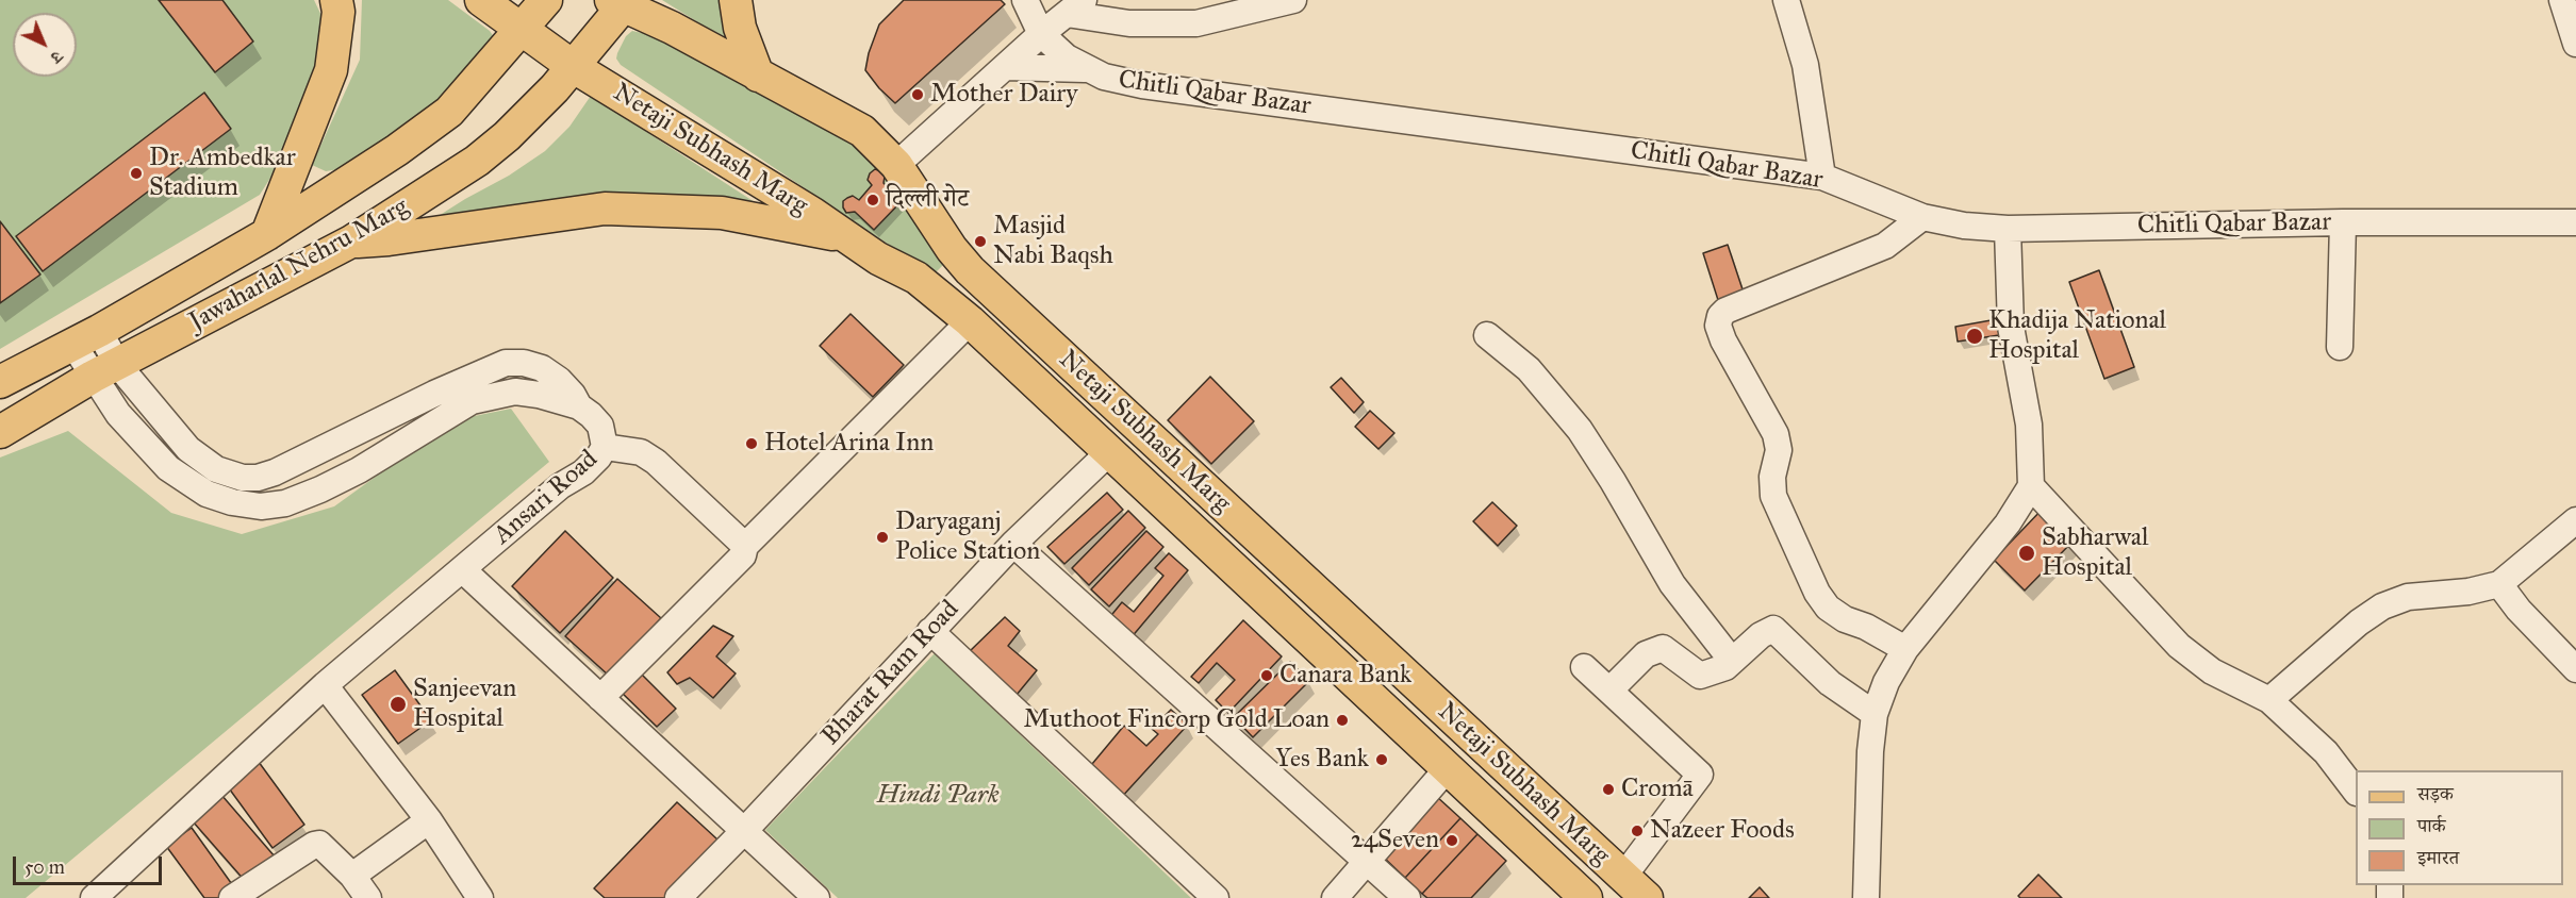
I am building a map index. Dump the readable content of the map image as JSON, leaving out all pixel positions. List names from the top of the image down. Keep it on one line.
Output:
{"streets":{"main road":["Netaji Subhash Marg","Jawaharlal Nehru Marg"],"street":["Chitli Qabar Bazar","Ansari Road","Bharat Ram Road"]},"crossings":[["Netaji Subhash Marg","Jawaharlal Nehru Marg"],["Netaji Subhash Marg","Bharat Ram Road"],["Jawaharlal Nehru Marg","Ansari Road"]],"parks":["Hindi Park"],"places":["Mother Dairy","Dr. Ambedkar Stadium","दिल्ली गेट","Masjid Nabi Baqsh","Khadija National Hospital","Hotel Arina Inn","Daryaganj Police Station","Sabharwal Hospital","Canara Bank","Sanjeevan Hospital","Muthoot Fincorp Gold Loan","Yes Bank","Cromā","Nazeer Foods","24Seven"],"legend":["सड़क","पार्क","इमारत"],"scale_bar":"50 m","north":"bottom right"}
